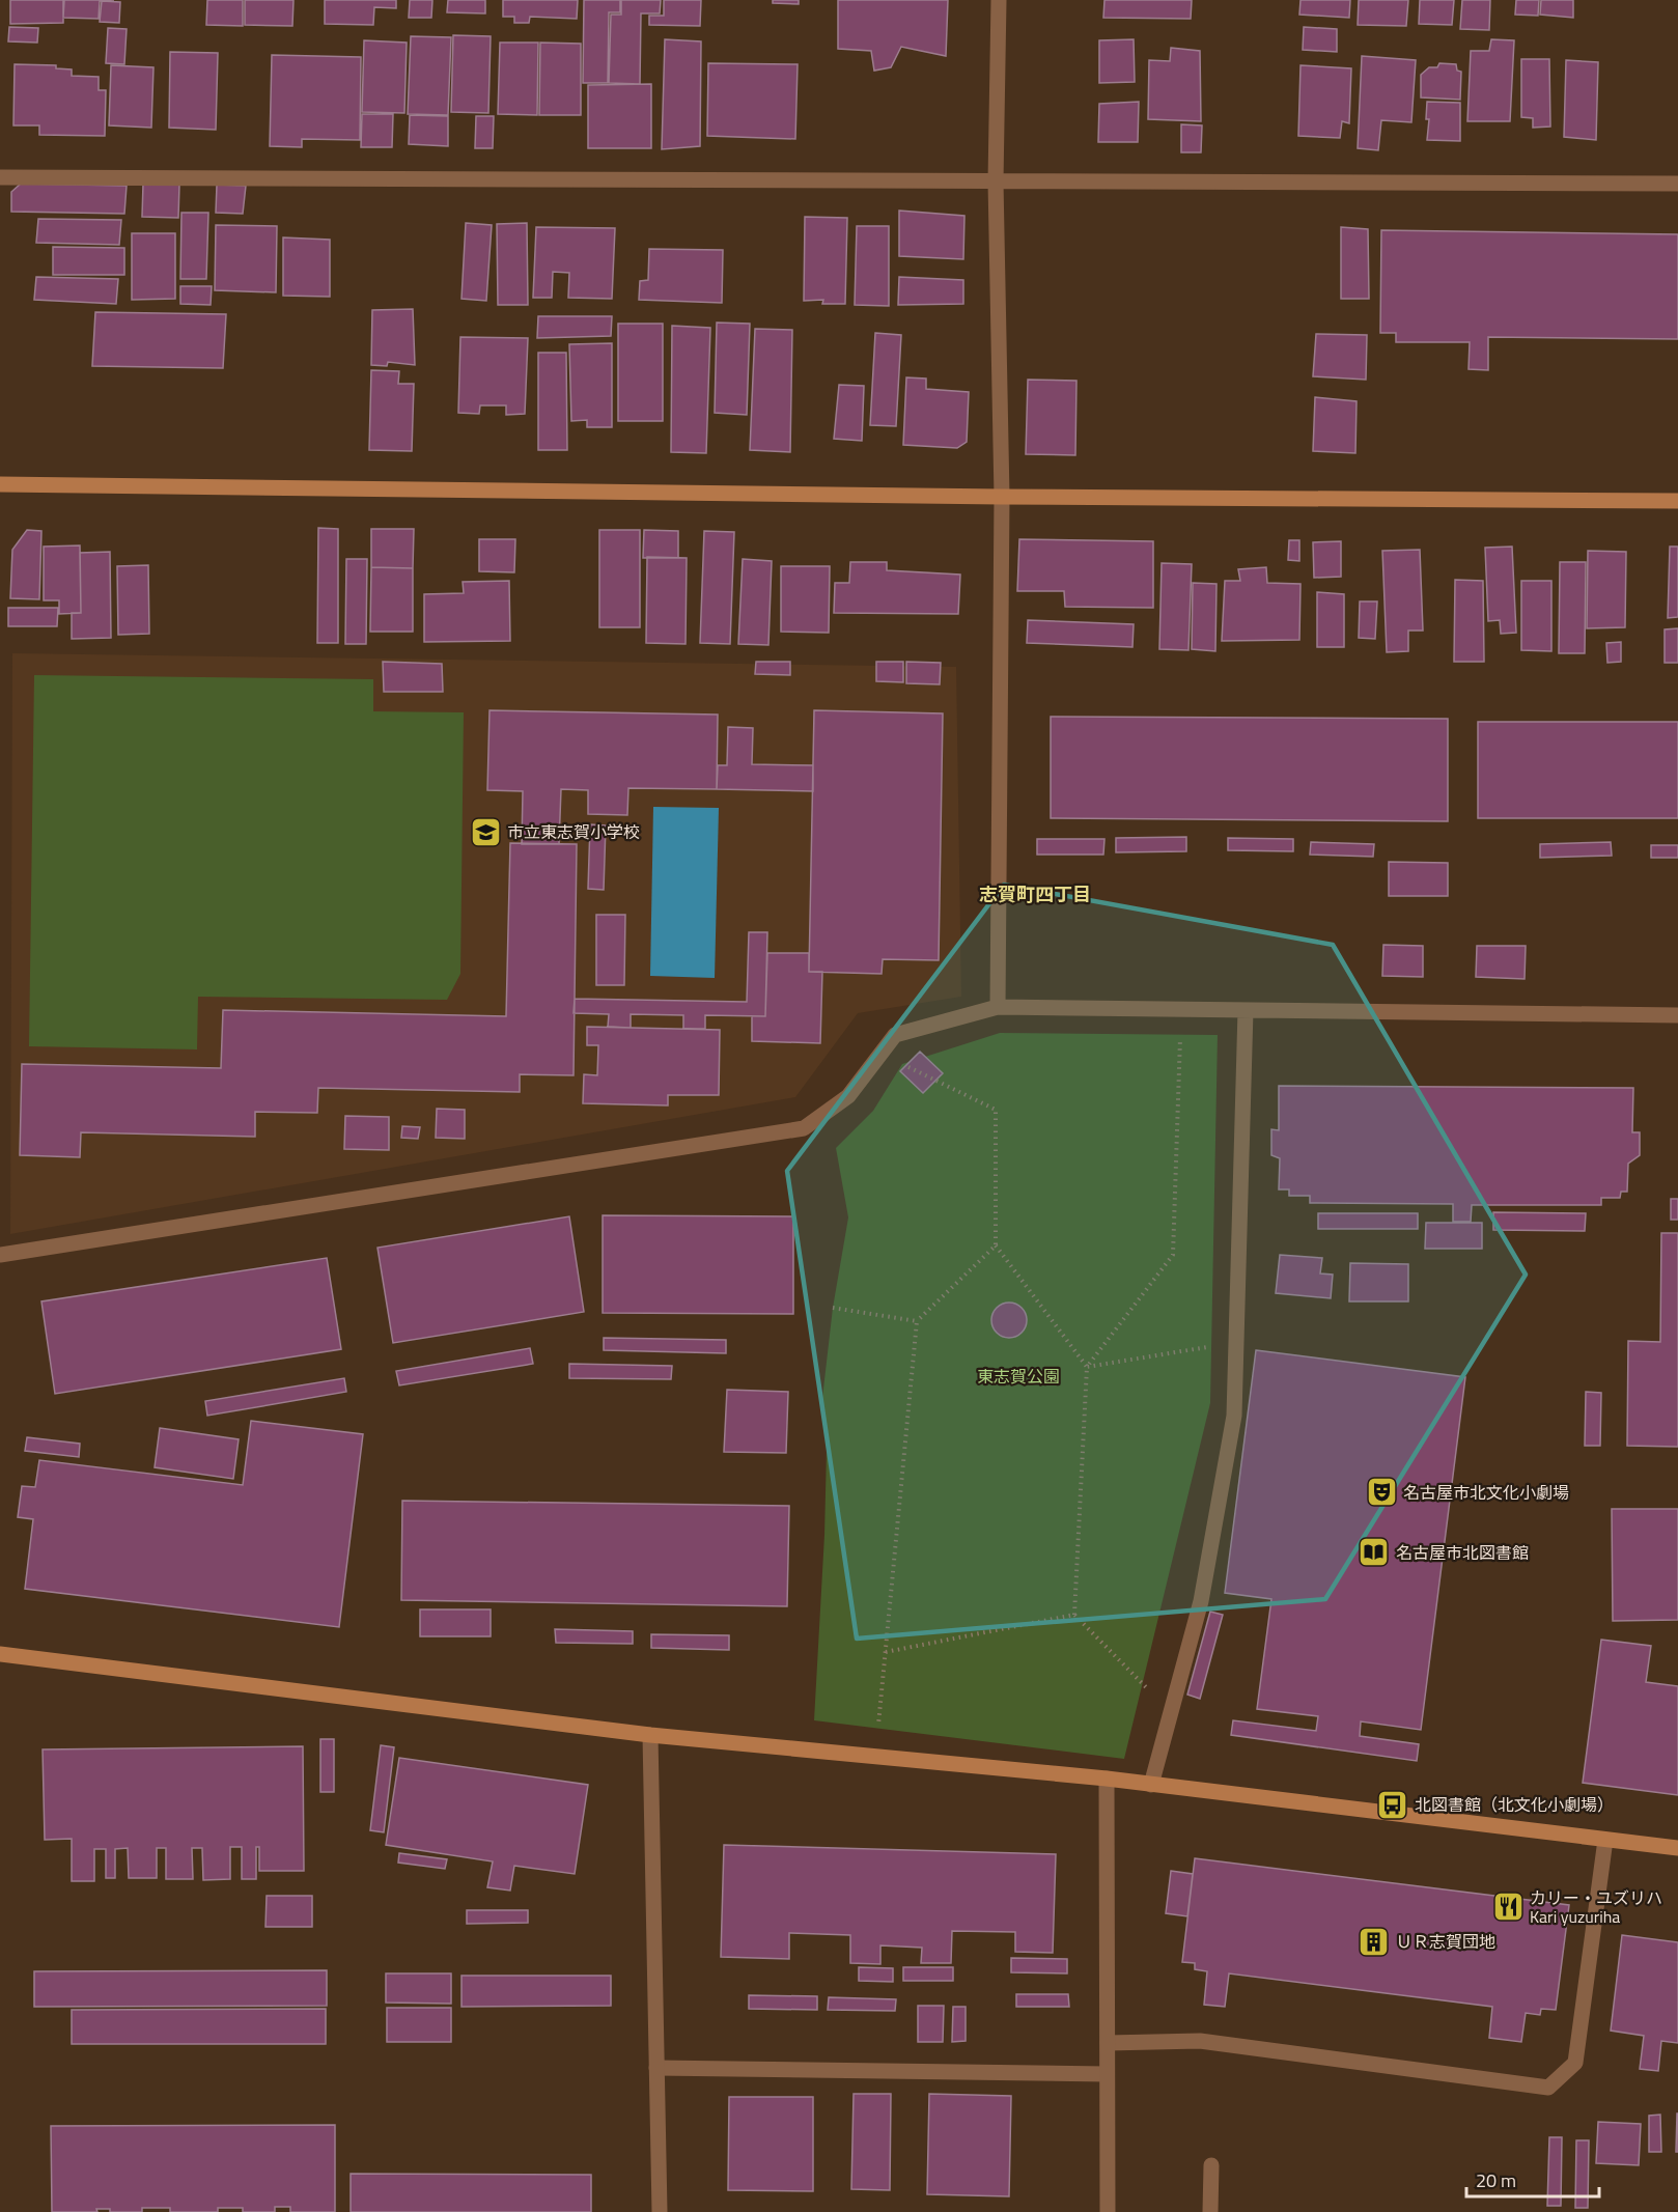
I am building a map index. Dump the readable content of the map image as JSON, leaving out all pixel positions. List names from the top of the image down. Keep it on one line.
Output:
{"districts":["志賀町四丁目"],"parks":["東志賀公園"],"places":{"school or university":["市立東志賀小学校"],"theatre":["名古屋市北文化小劇場"],"library":["名古屋市北図書館"],"bus stop":["北図書館（北文化小劇場）"],"restaurant":["カリー・ユズリハ Kari yuzuriha"],"building":["ＵＲ志賀団地"]},"scale_bar":"20 m"}
